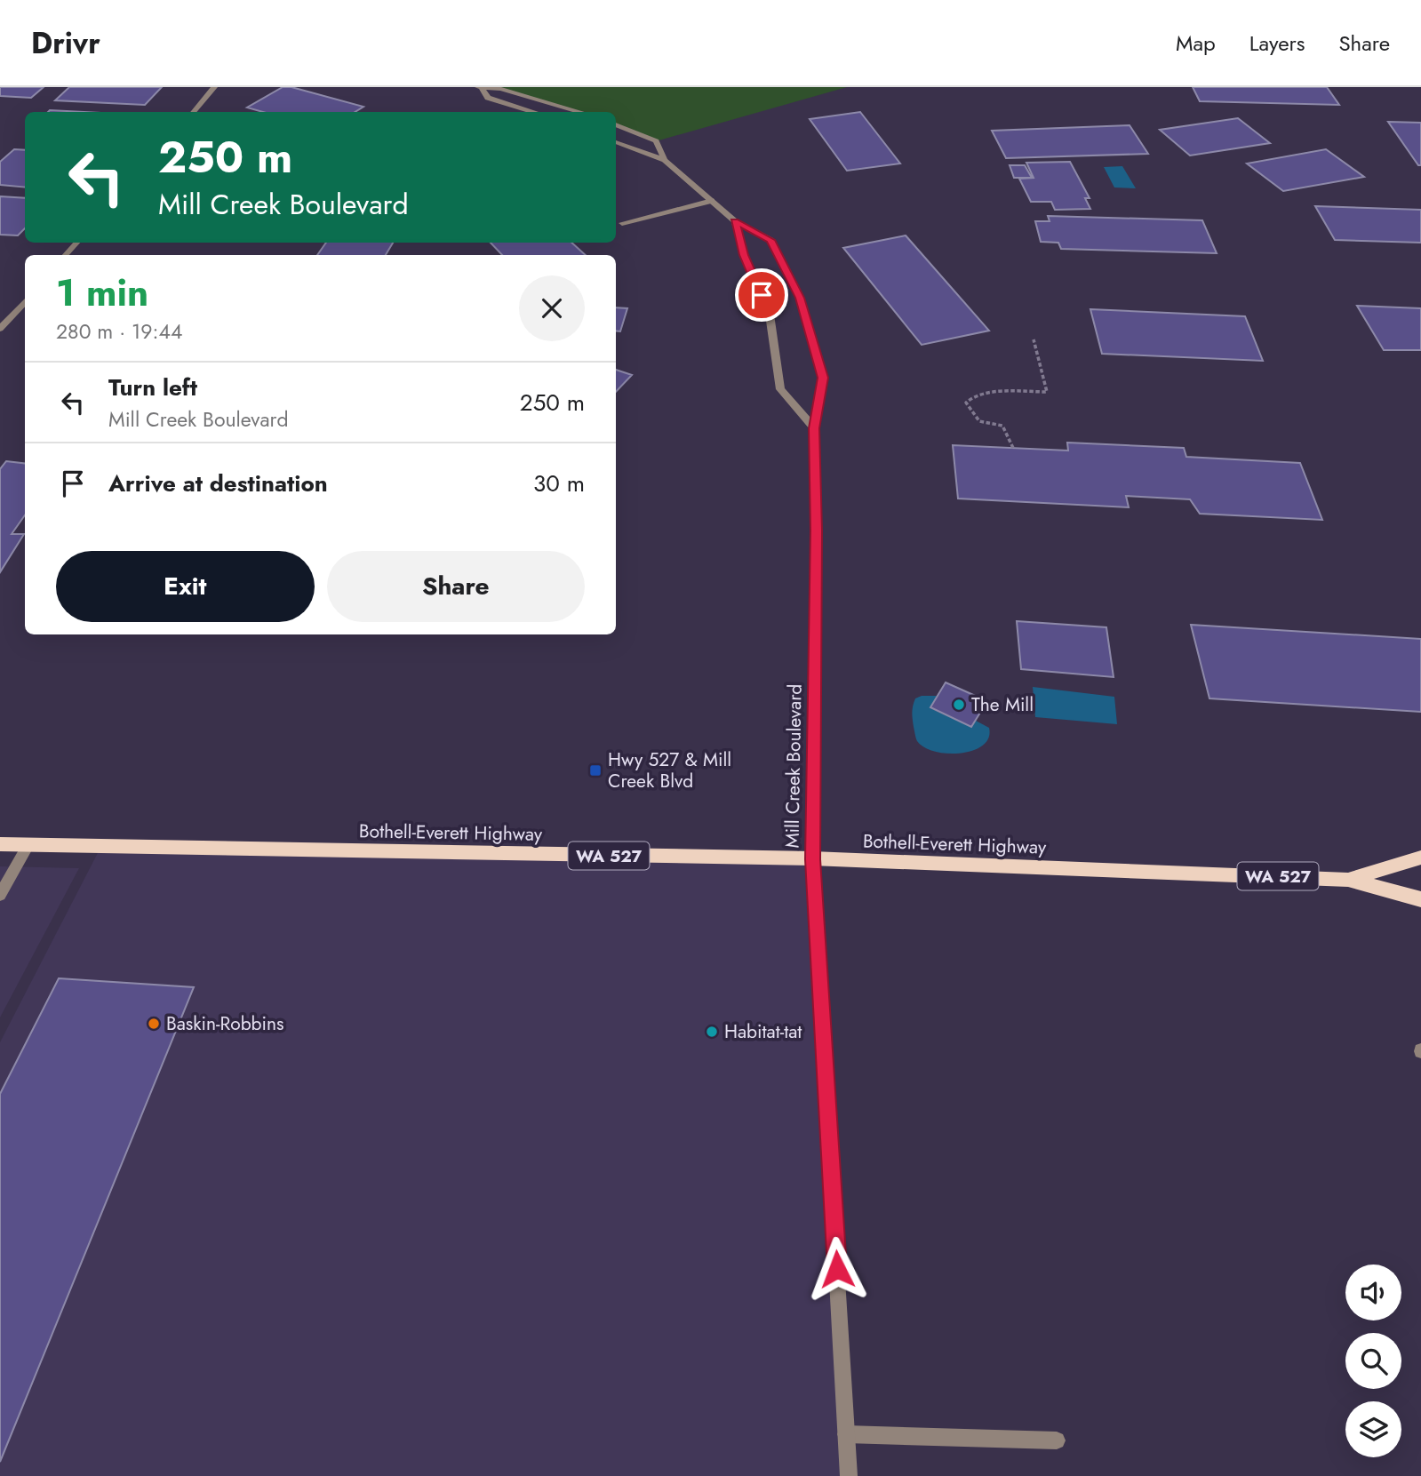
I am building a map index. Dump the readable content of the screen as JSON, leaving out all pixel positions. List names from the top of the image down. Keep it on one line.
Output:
{"streets":{"main road":["Bothell-Everett Highway","WA 527"],"street":["Mill Creek Boulevard"]},"crossings":[["Mill Creek Boulevard","Bothell-Everett Highway"]],"places":{"other":["The Mill","Baskin-Robbins","Habitat-tat"],"transit":["Hwy 527 & Mill Creek Blvd"]},"page":{"header":"Drivr","nav":["Map","Layers","Share"],"turn":["250 m","Mill Creek Boulevard"],"heading":["1 min","280 m · 19:44"],"list":[{"name":"Turn left","note":"Mill Creek Boulevard","value":"250 m"},{"name":"Arrive at destination","value":"30 m"}],"buttons":["Exit","Share"]}}
